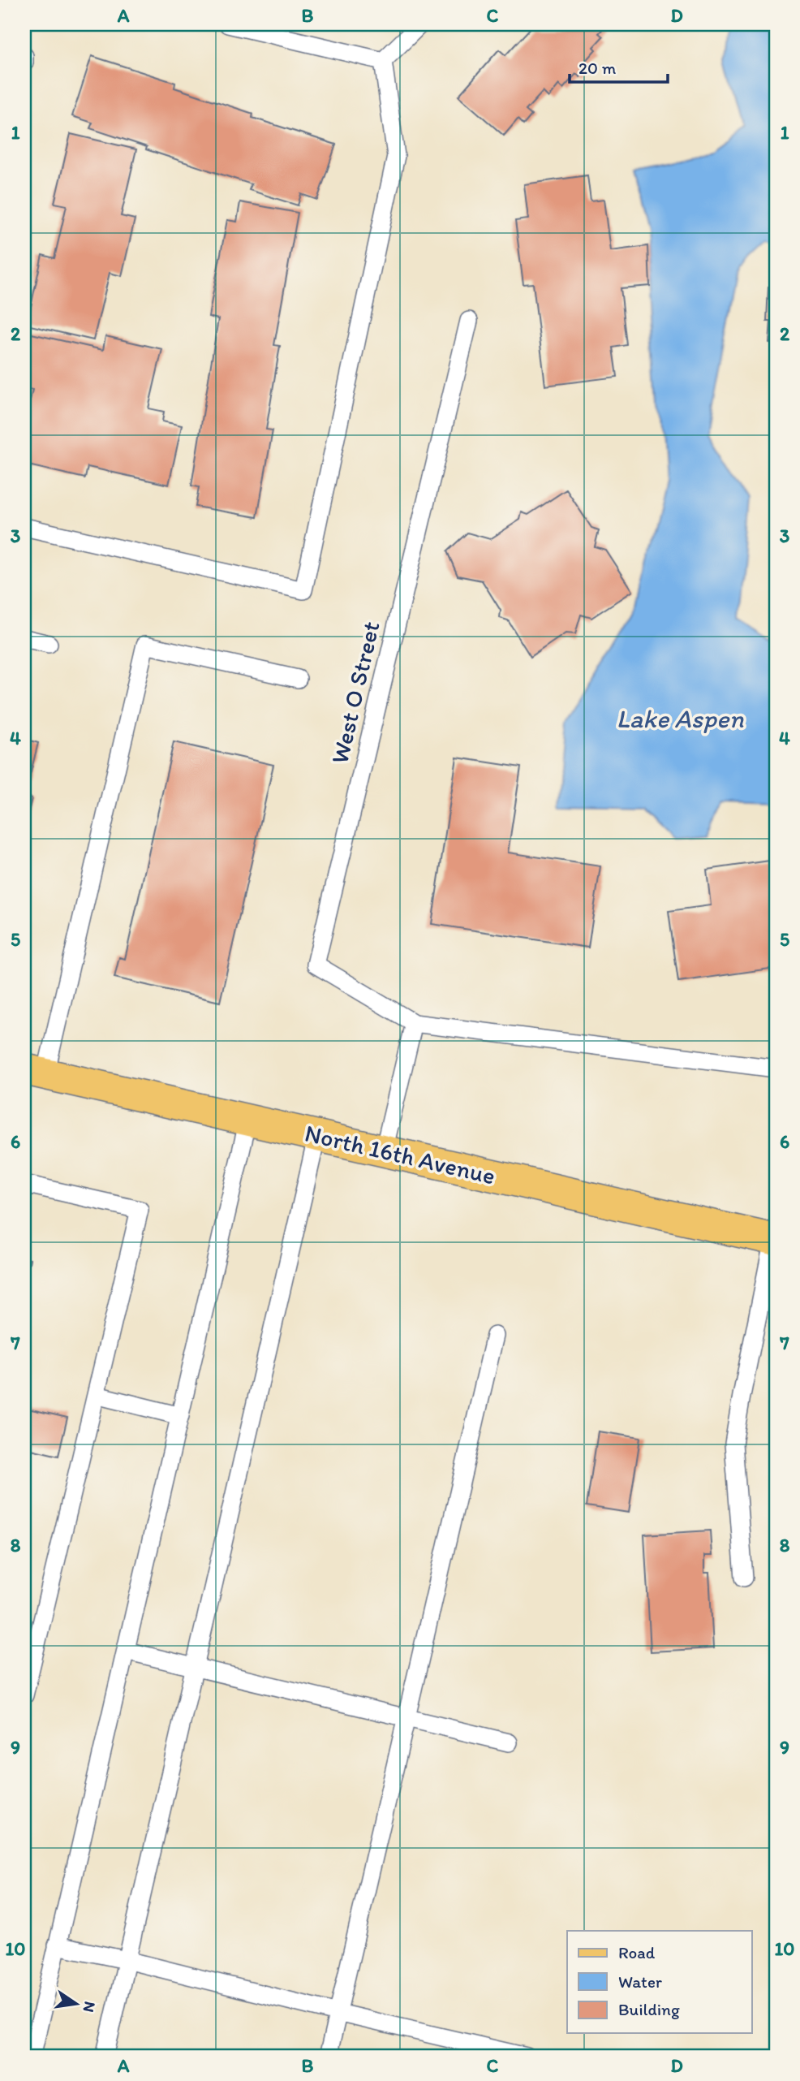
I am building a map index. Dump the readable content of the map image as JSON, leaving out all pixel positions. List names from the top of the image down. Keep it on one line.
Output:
{"streets":{"main road":["North 16th Avenue"],"lane":["West O Street"]},"water":["Lake Aspen"],"legend":["Road","Water","Building"],"scale_bar":"20 m","north":"right","grid":{"columns":["A","B","C","D"],"rows":["1","2","3","4","5","6","7","8","9","10"]}}
